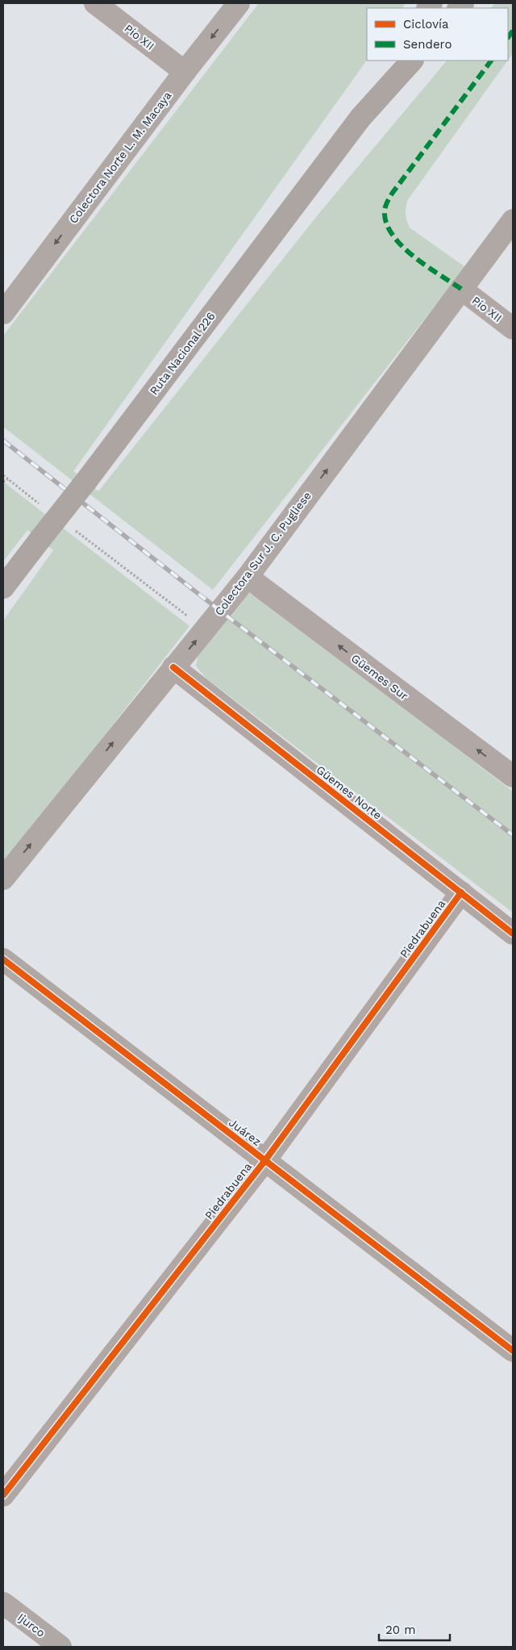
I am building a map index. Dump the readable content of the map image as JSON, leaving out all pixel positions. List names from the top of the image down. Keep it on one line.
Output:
{"streets":{"highway":["Ruta Nacional 226"],"main road":["Colectora Norte L. M. Macaya","Colectora Sur J. C. Pugliese","Juárez","Ijurco"],"street":["Pío XII","Güemes Sur","Güemes Norte","Piedrabuena"]},"crossings":[["Pío XII","Colectora Norte L. M. Macaya"],["Pío XII","Colectora Sur J. C. Pugliese"],["Colectora Sur J. C. Pugliese","Güemes Sur"],["Colectora Sur J. C. Pugliese","Güemes Norte"],["Güemes Norte","Piedrabuena"],["Piedrabuena","Juárez"]],"one_way":["Colectora Norte L. M. Macaya","Colectora Sur J. C. Pugliese","Güemes Sur"],"legend":["Ciclovía","Sendero"],"scale_bar":"20 m"}
